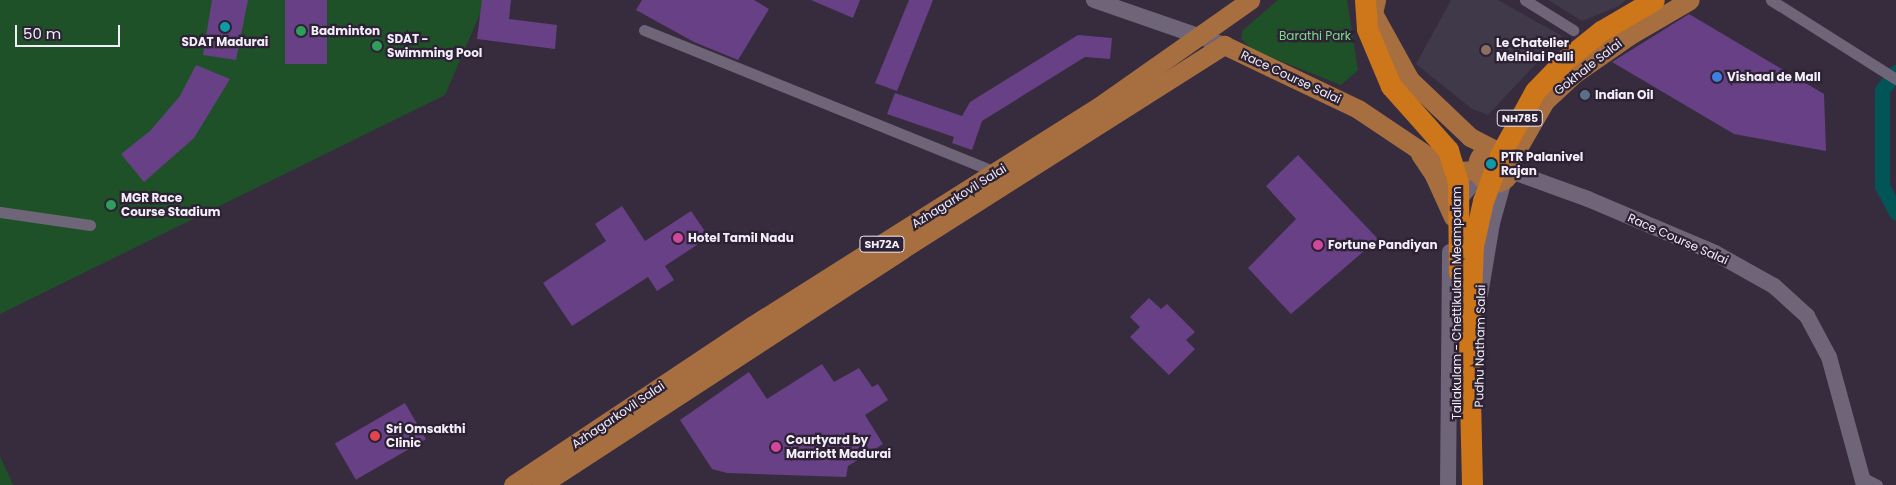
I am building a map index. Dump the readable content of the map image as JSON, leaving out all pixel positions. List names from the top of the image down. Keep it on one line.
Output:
{"streets":{"highway":["NH785","Tallakulam - Chettikulam Meampalam"],"main road":["Gokhale Salai","Race Course Salai","Azhagarkovil Salai","SH72A"],"street":["Pudhu Natham Salai"]},"crossings":[["Gokhale Salai","Race Course Salai"],["Gokhale Salai","Pudhu Natham Salai"],["Race Course Salai","Azhagarkovil Salai"],["Race Course Salai","Pudhu Natham Salai"]],"parks":["Barathi Park"],"places":["SDAT Madurai","Badminton","SDAT - Swimming Pool","Le Chatelier Melnilai Palli","Vishaal de Mall","Indian Oil","PTR Palanivel Rajan","MGR Race Course Stadium","Hotel Tamil Nadu","Fortune Pandiyan","Sri Omsakthi Clinic","Courtyard by Marriott Madurai"],"scale_bar":"50 m"}
